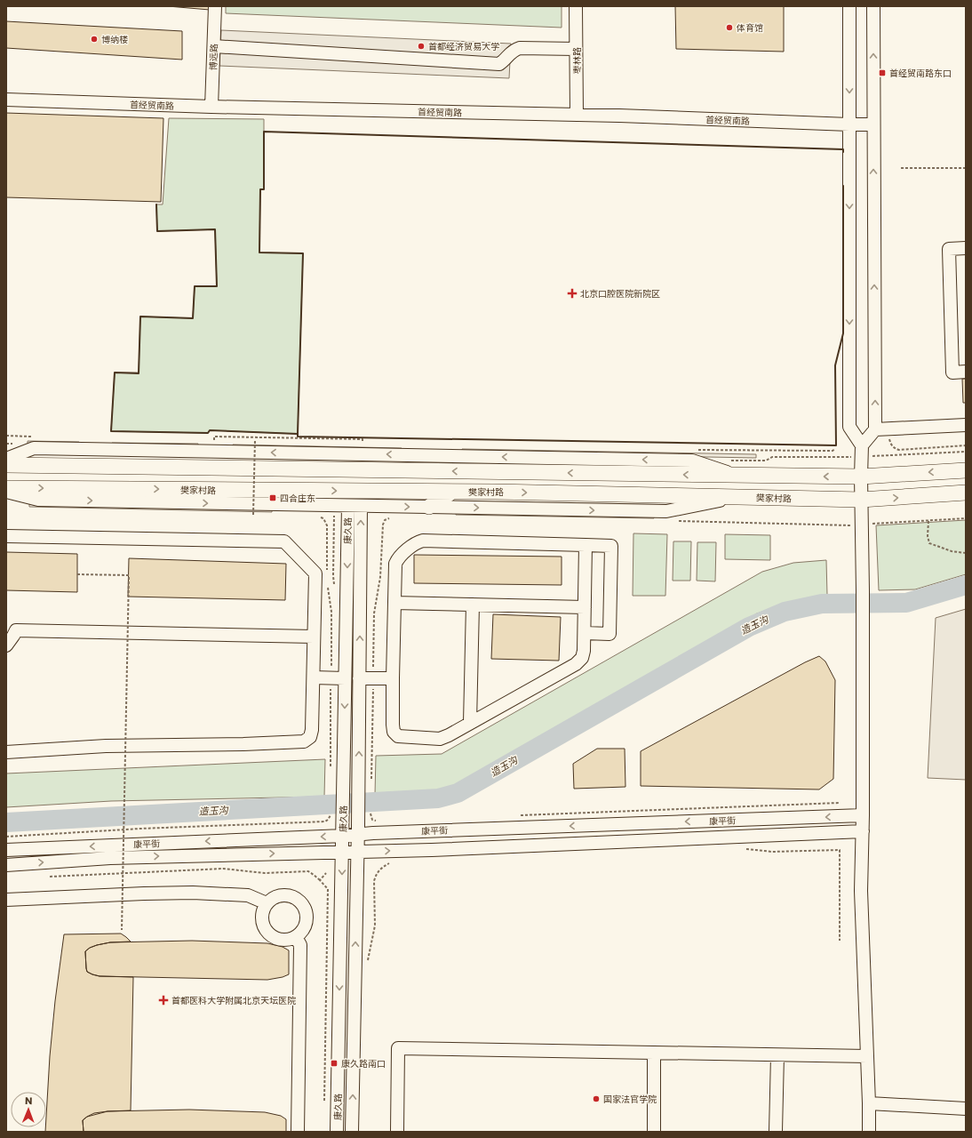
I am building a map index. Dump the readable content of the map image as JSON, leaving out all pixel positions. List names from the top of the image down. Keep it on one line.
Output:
{"streets":{"main road":["樊家村路"],"street":["博远路","枣林路","首经贸南路","康久路","康平街"]},"crossings":[["博远路","首经贸南路"],["枣林路","首经贸南路"],["康久路","康平街"]],"water":["造玉沟"],"places":{"other":["体育馆","博纳楼","首都经济贸易大学","国家法官学院"],"transit":["首经贸南路东口","四合庄东","康久路南口"],"health":["北京口腔医院新院区","首都医科大学附属北京天坛医院"]},"north":"top"}
